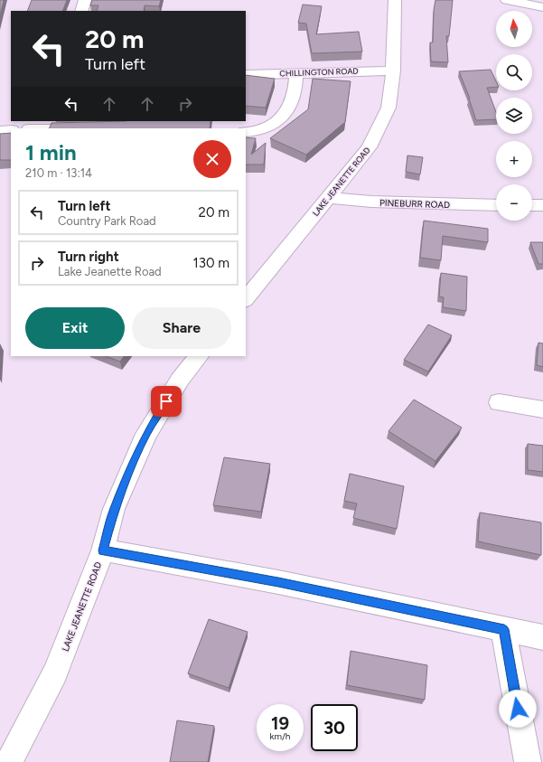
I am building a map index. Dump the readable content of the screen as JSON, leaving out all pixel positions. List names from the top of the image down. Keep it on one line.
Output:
{"streets":{"street":["CHILLINGTON ROAD","LAKE JEANETTE ROAD","PINEBURR ROAD"]},"crossings":[["CHILLINGTON ROAD","LAKE JEANETTE ROAD"],["LAKE JEANETTE ROAD","PINEBURR ROAD"]],"north":"top","page":{"map_buttons":["+","−"],"turn":["20 m","Turn left"],"heading":["1 min","210 m · 13:14"],"list":[{"name":"Turn left","note":"Country Park Road","value":"20 m"},{"name":"Turn right","note":"Lake Jeanette Road","value":"130 m"}],"buttons":["Exit","Share"],"speed":"19 km/h","limit":"30"}}
